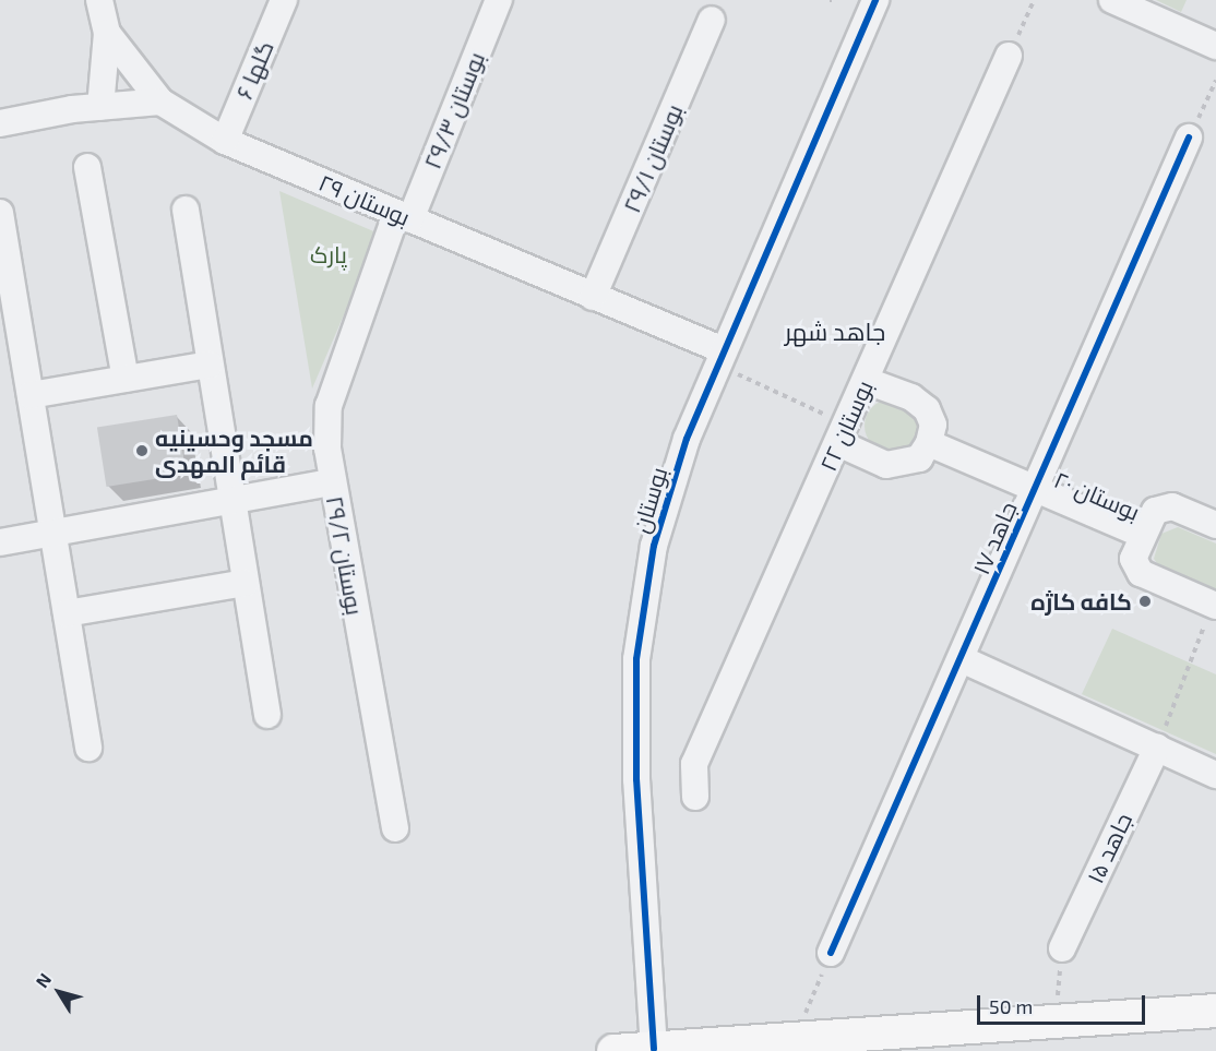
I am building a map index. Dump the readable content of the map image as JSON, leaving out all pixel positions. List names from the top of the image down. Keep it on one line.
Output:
{"streets":{"street":["گلها ۶","بوستان ۲۹/۳","بوستان ۲۹/۱","بوستان ۲۹","بوستان ۲۲","بوستان ۲۰","بوستان","جاهد ۱۷","بوستان ۲۹/۲","جاهد ۱۵"]},"crossings":[["گلها ۶","بوستان ۲۹"],["بوستان ۲۹/۳","بوستان ۲۹"],["بوستان ۲۹/۳","بوستان ۲۹/۲"],["بوستان ۲۹/۱","بوستان ۲۹"],["بوستان ۲۹","بوستان"],["بوستان ۲۹","بوستان ۲۹/۲"],["بوستان ۲۲","بوستان ۲۰"],["بوستان ۲۰","جاهد ۱۷"]],"districts":["جاهد شهر"],"parks":["پارک"],"places":["مسجد وحسینیه قائم المهدی","کافه کاژه"],"scale_bar":"50 m","north":"top left"}
